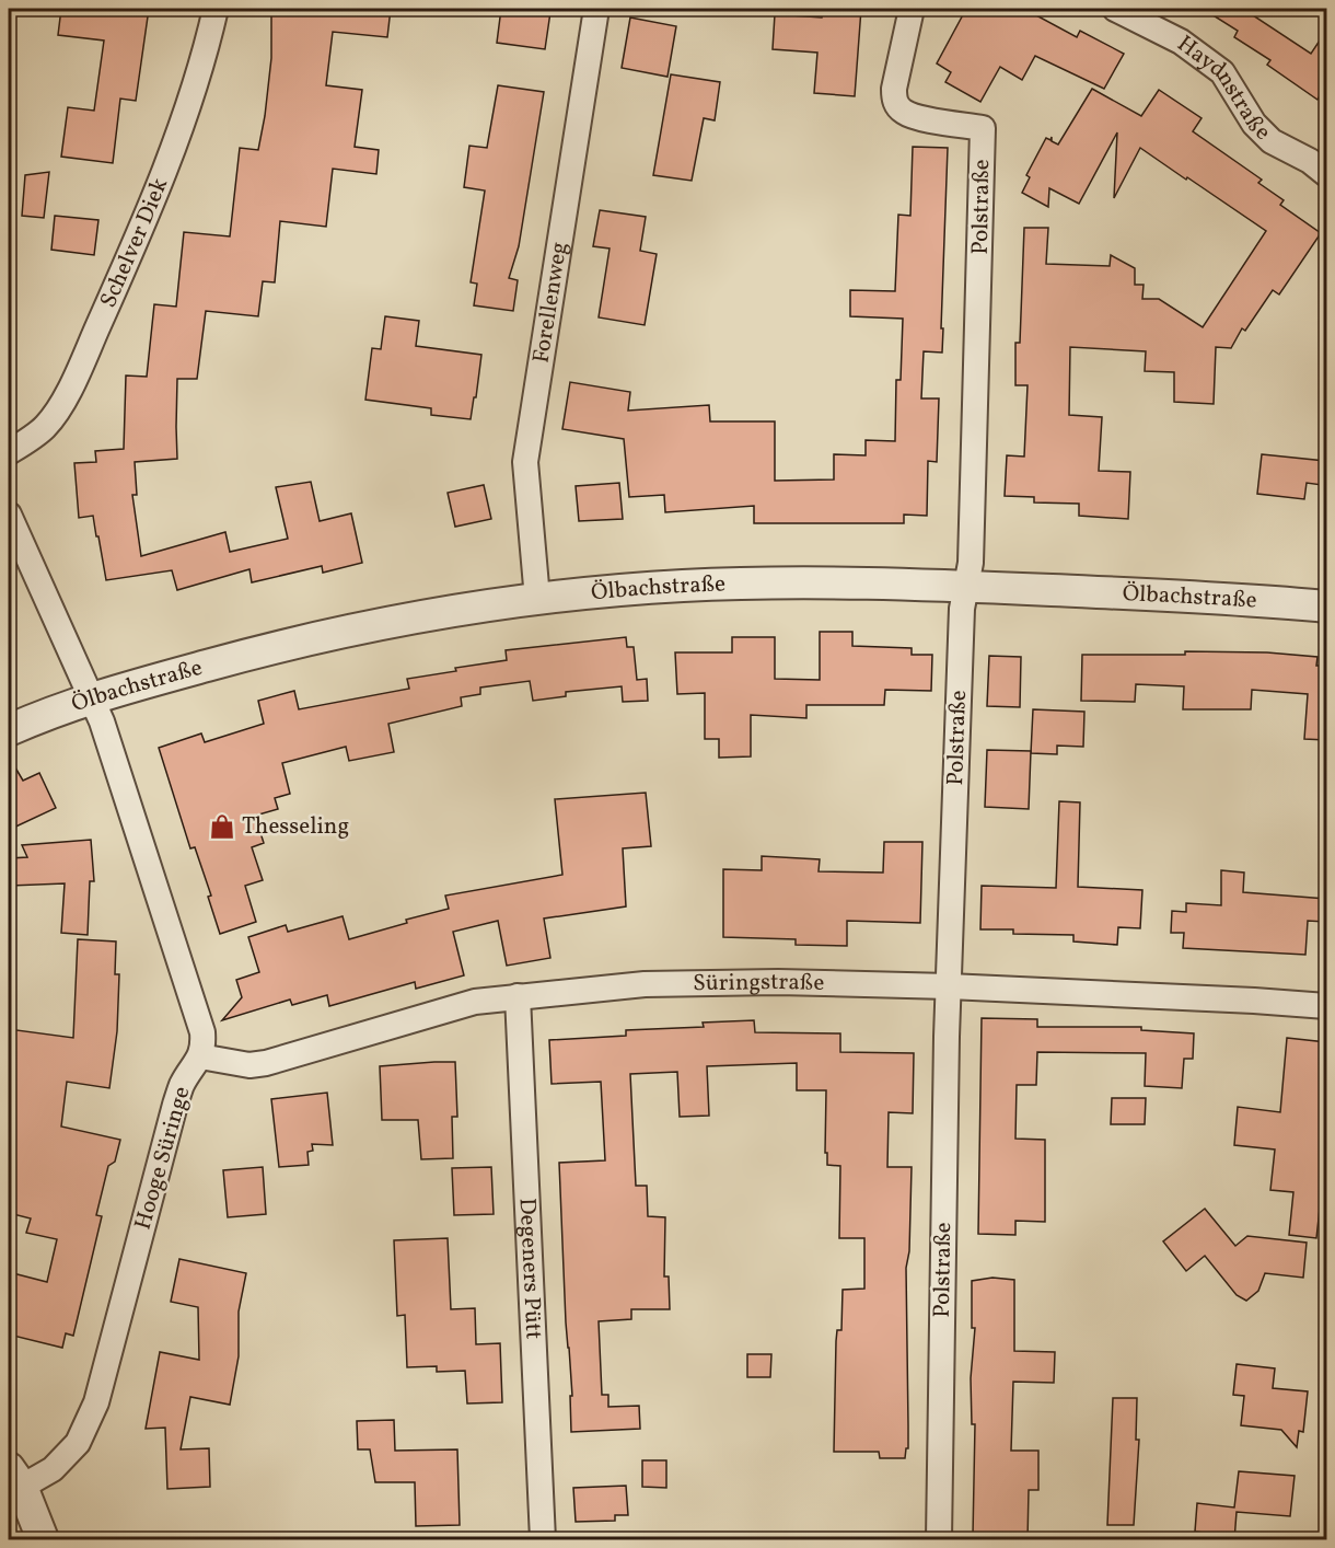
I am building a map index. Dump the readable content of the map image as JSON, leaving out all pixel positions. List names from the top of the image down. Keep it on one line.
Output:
{"streets":{"street":["Haydnstraße","Polstraße","Schelver Diek","Forellenweg","Ölbachstraße","Süringstraße","Hooge Süringe","Degeners Pütt"]},"crossings":[["Polstraße","Ölbachstraße"],["Polstraße","Süringstraße"],["Forellenweg","Ölbachstraße"],["Ölbachstraße","Hooge Süringe"],["Süringstraße","Hooge Süringe"],["Süringstraße","Degeners Pütt"]],"places":{"shop":["Thesseling"]}}
